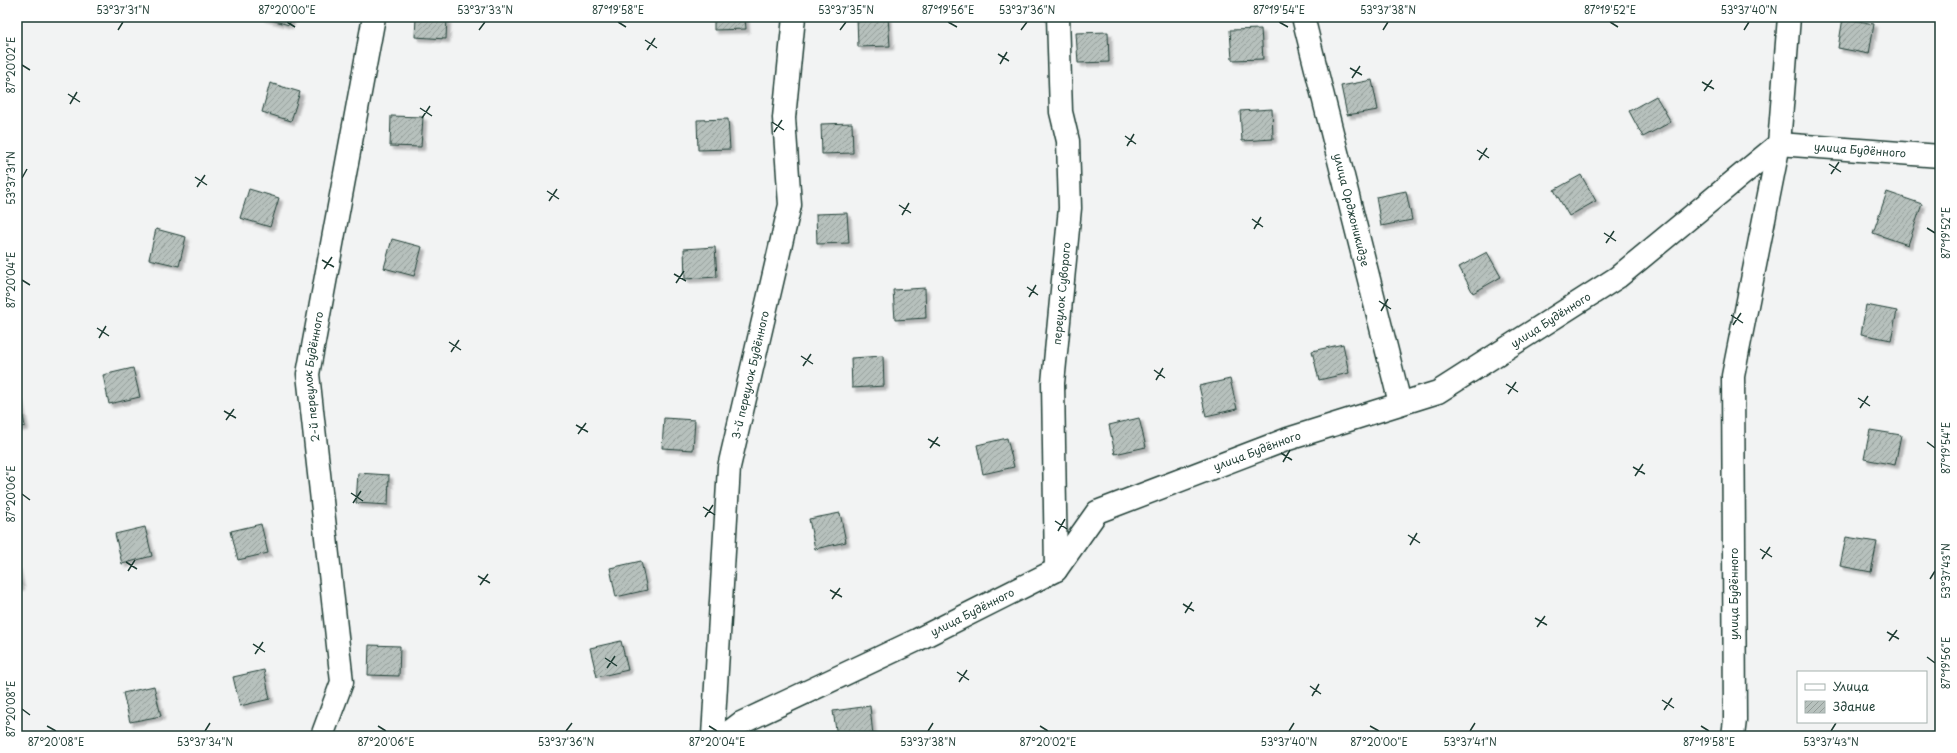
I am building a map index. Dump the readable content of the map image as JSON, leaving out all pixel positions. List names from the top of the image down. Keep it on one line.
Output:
{"streets":{"street":["улица Будённого","улица Орджоникидзе","переулок Суворого","3-й переулок Будённого","2-й переулок Будённого"]},"crossings":[["улица Будённого","улица Орджоникидзе"],["улица Будённого","переулок Суворого"]],"legend":["Улица","Здание"],"coordinates":["53°37'31\"N","87°20'00\"E","53°37'33\"N","87°19'58\"E","53°37'35\"N","87°19'56\"E","53°37'36\"N","87°19'54\"E","53°37'38\"N","87°19'52\"E","53°37'40\"N","87°20'02\"E","87°20'04\"E","87°20'06\"E","53°37'43\"N","87°20'08\"E","53°37'34\"N","53°37'41\"N"]}
